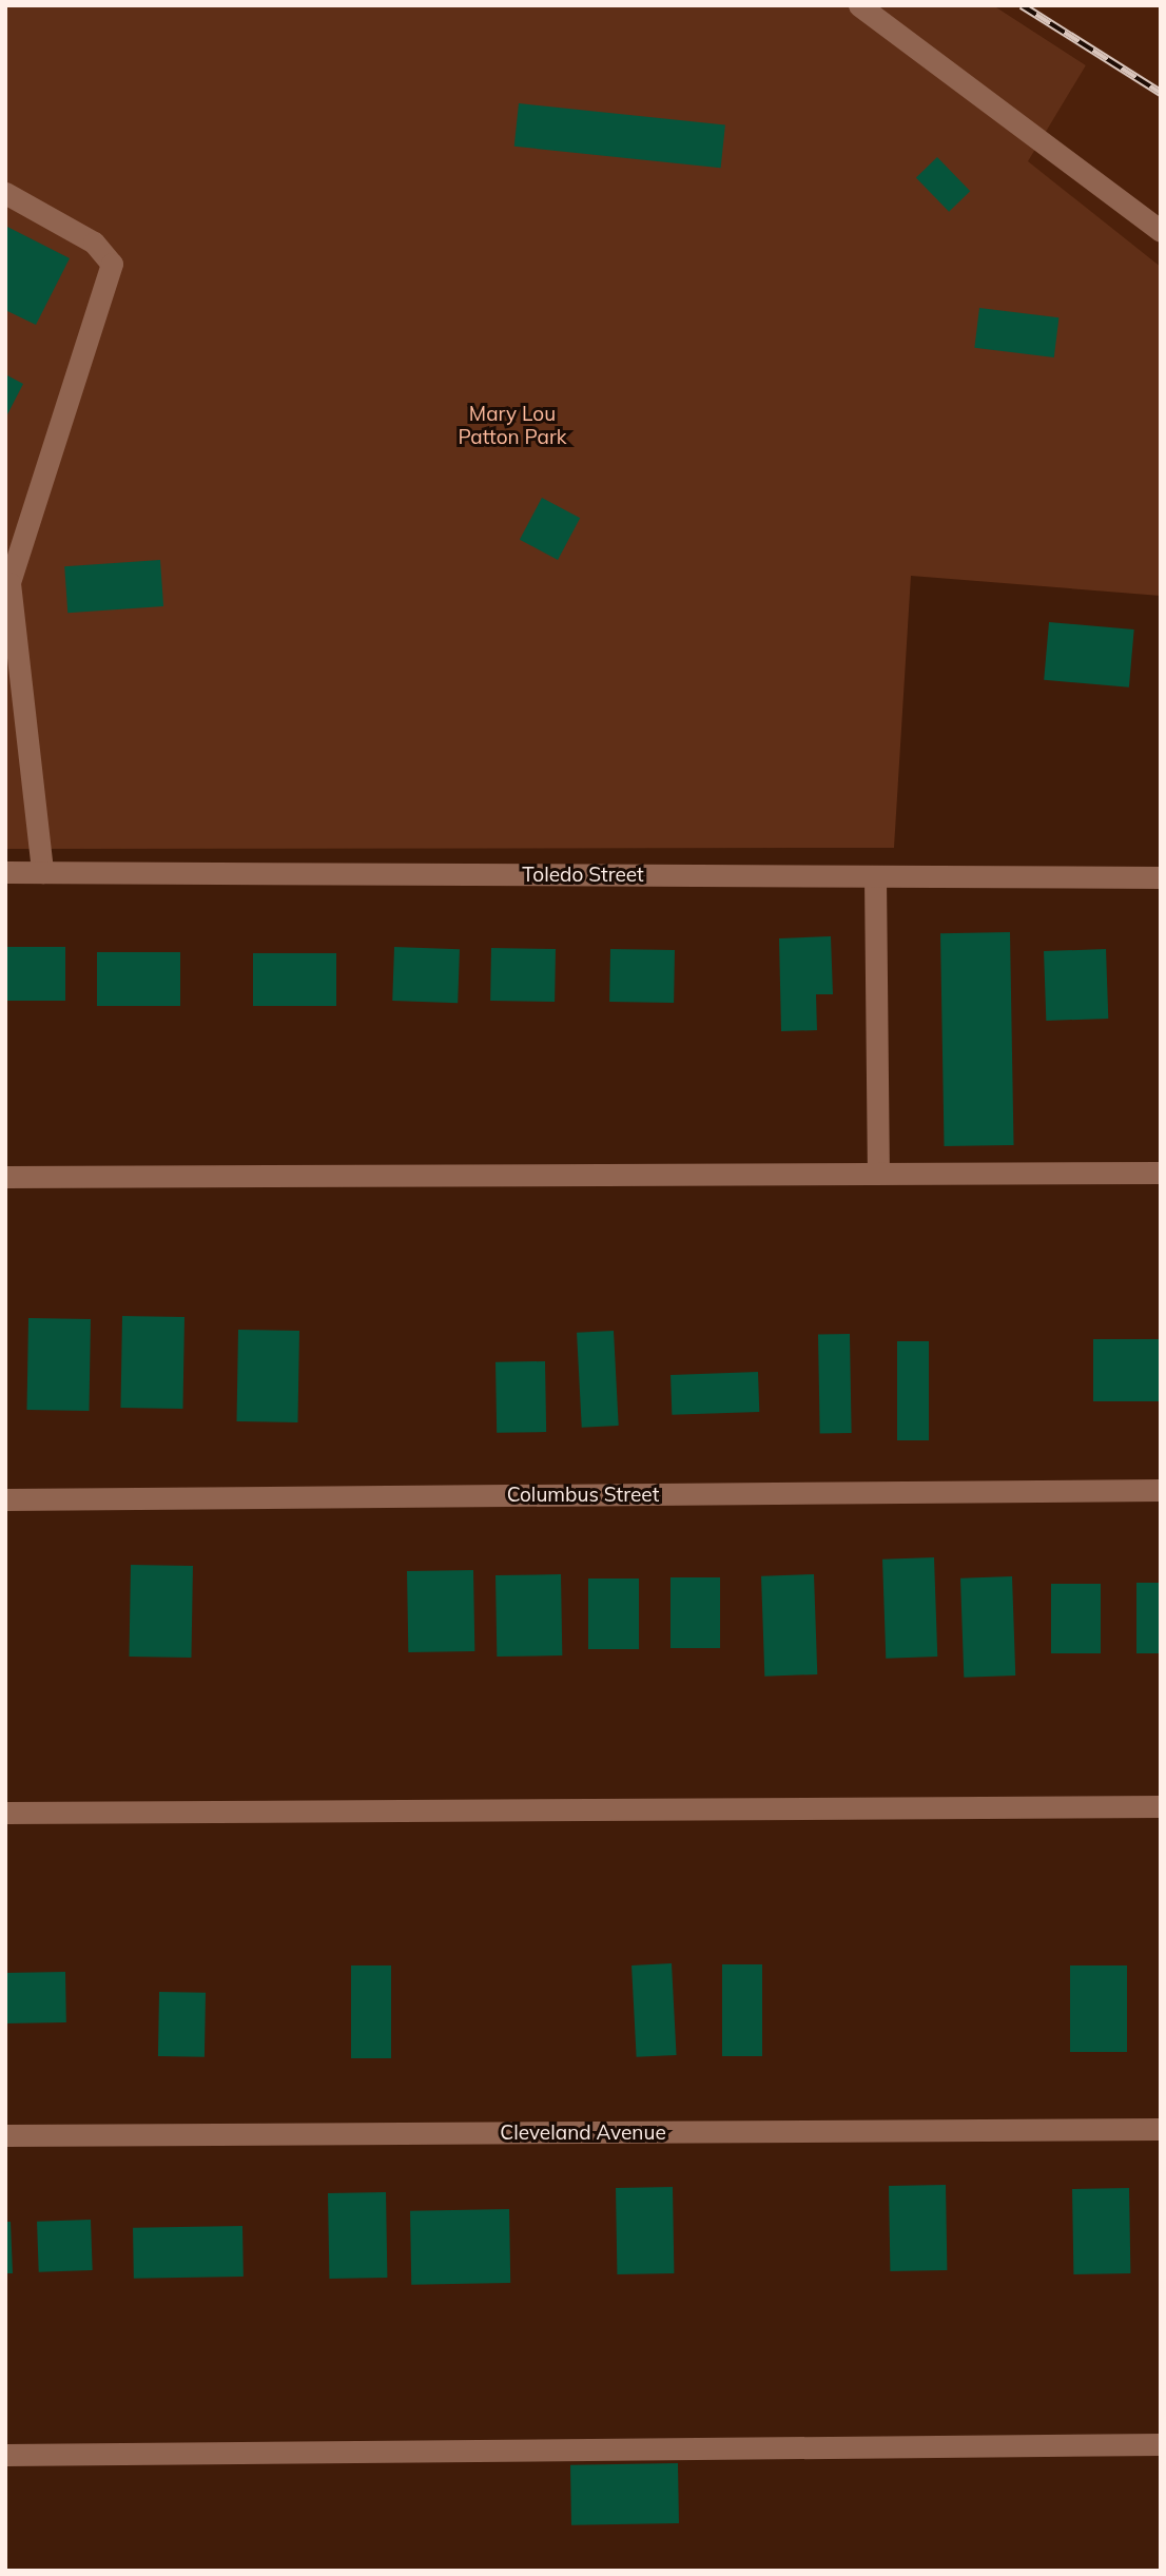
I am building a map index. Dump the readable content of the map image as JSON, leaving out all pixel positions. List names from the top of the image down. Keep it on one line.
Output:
{"streets":{"street":["Toledo Street","Columbus Street","Cleveland Avenue"]},"parks":["Mary Lou Patton Park"]}
